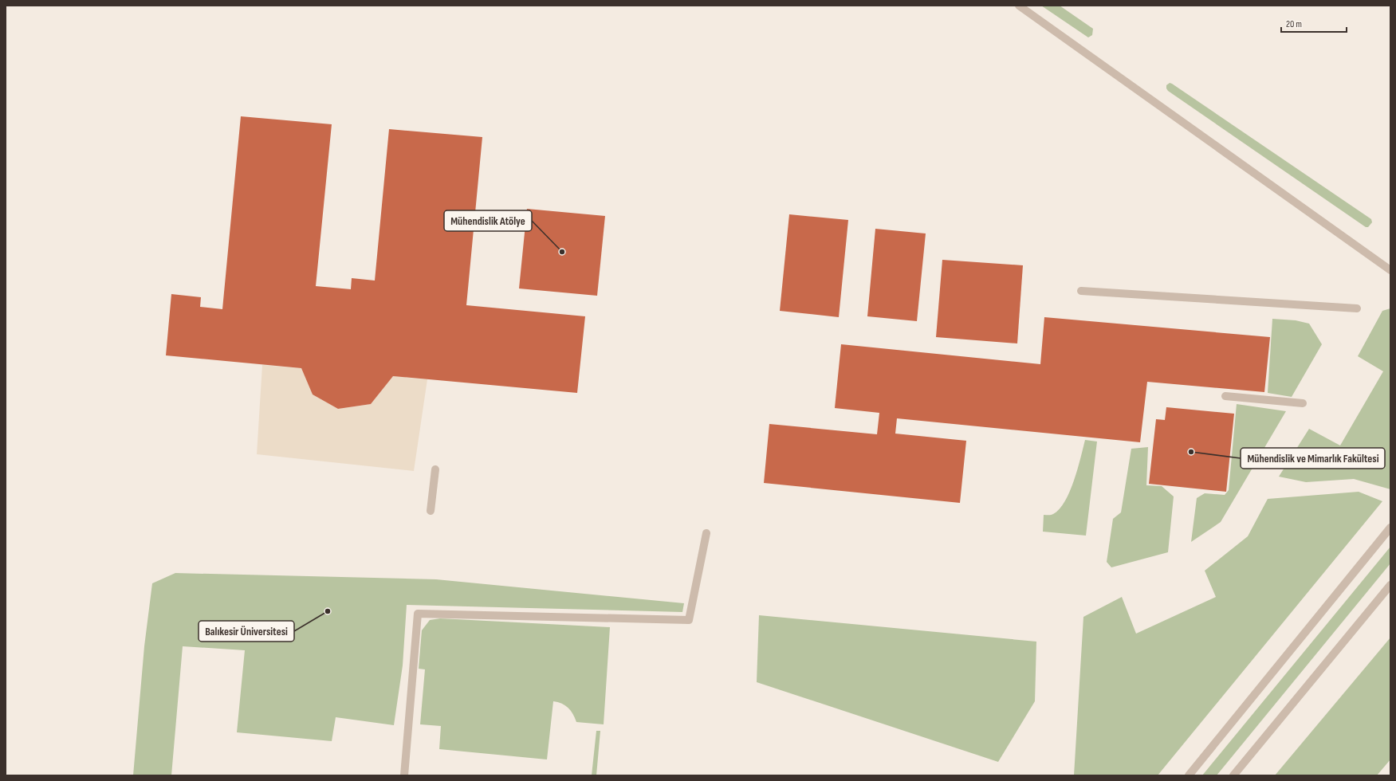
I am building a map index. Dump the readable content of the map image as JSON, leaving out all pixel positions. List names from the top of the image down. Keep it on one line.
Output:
{"places":["Mühendislik Atölye","Mühendislik ve Mimarlık Fakültesi","Balıkesir Üniversitesi"],"scale_bar":"20 m"}
